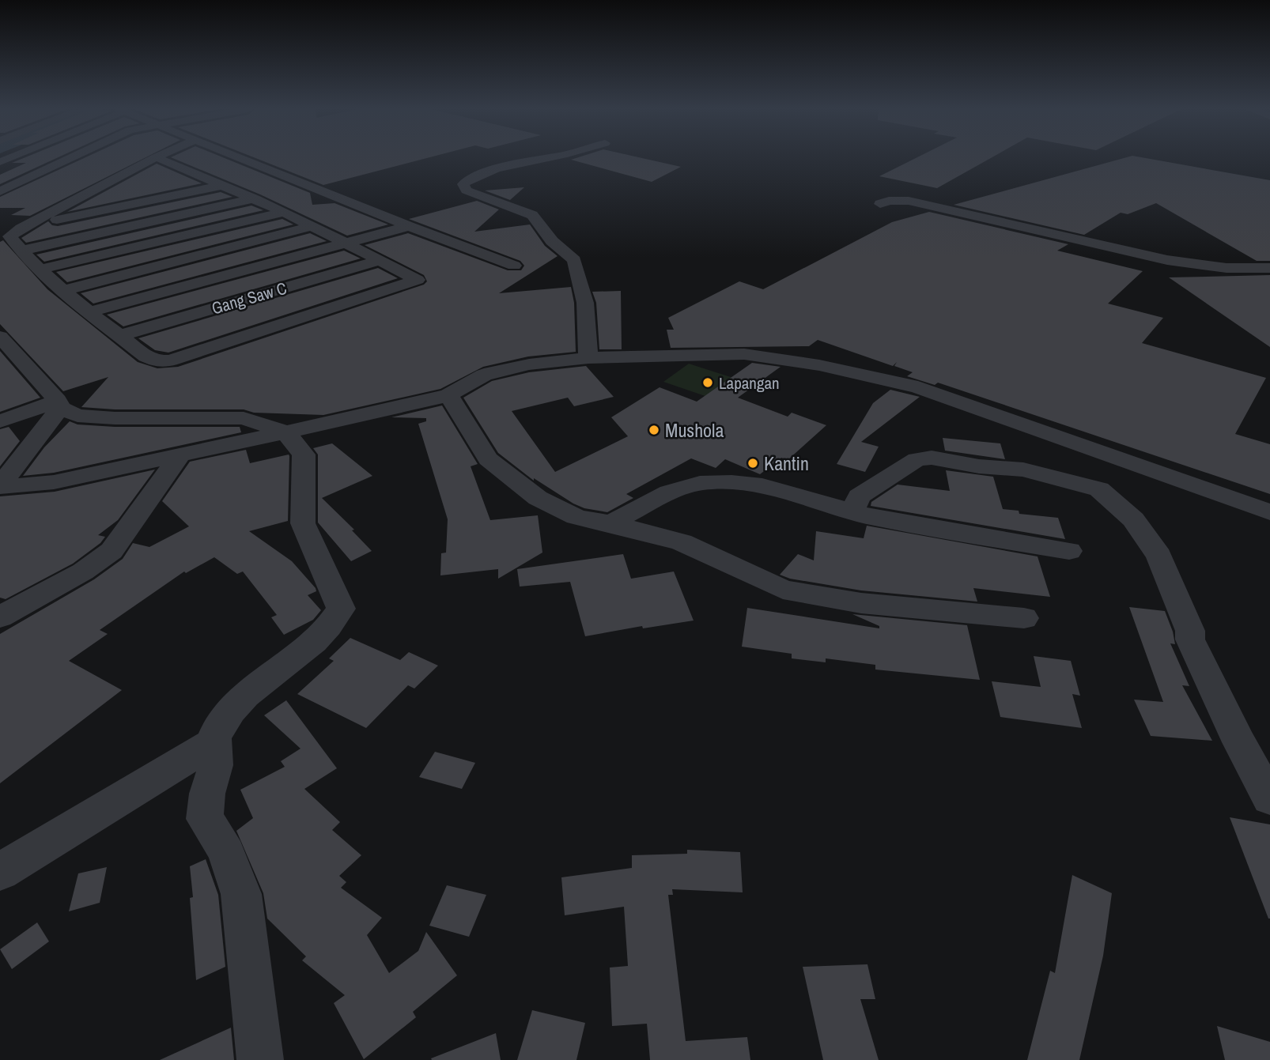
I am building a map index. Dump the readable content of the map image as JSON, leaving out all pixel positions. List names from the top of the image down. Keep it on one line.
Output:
{"streets":{"street":["Gang Saw C"]},"places":["Lapangan","Mushola","Kantin"]}
